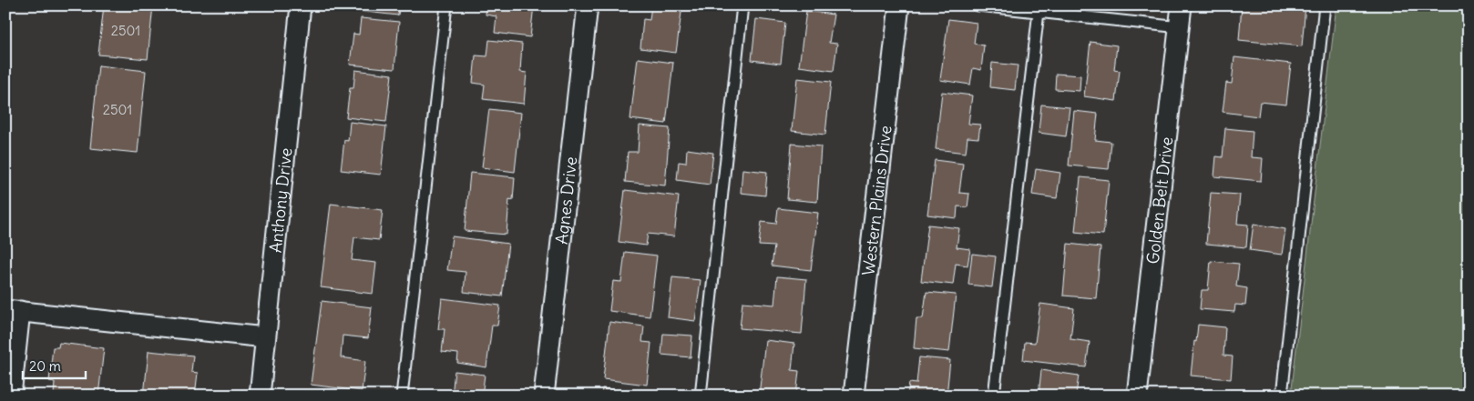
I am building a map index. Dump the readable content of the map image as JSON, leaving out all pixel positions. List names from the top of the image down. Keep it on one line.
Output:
{"streets":{"street":["Anthony Drive","Agnes Drive","Western Plains Drive","Golden Belt Drive"]},"house_numbers":["2501","2501"],"scale_bar":"20 m"}
